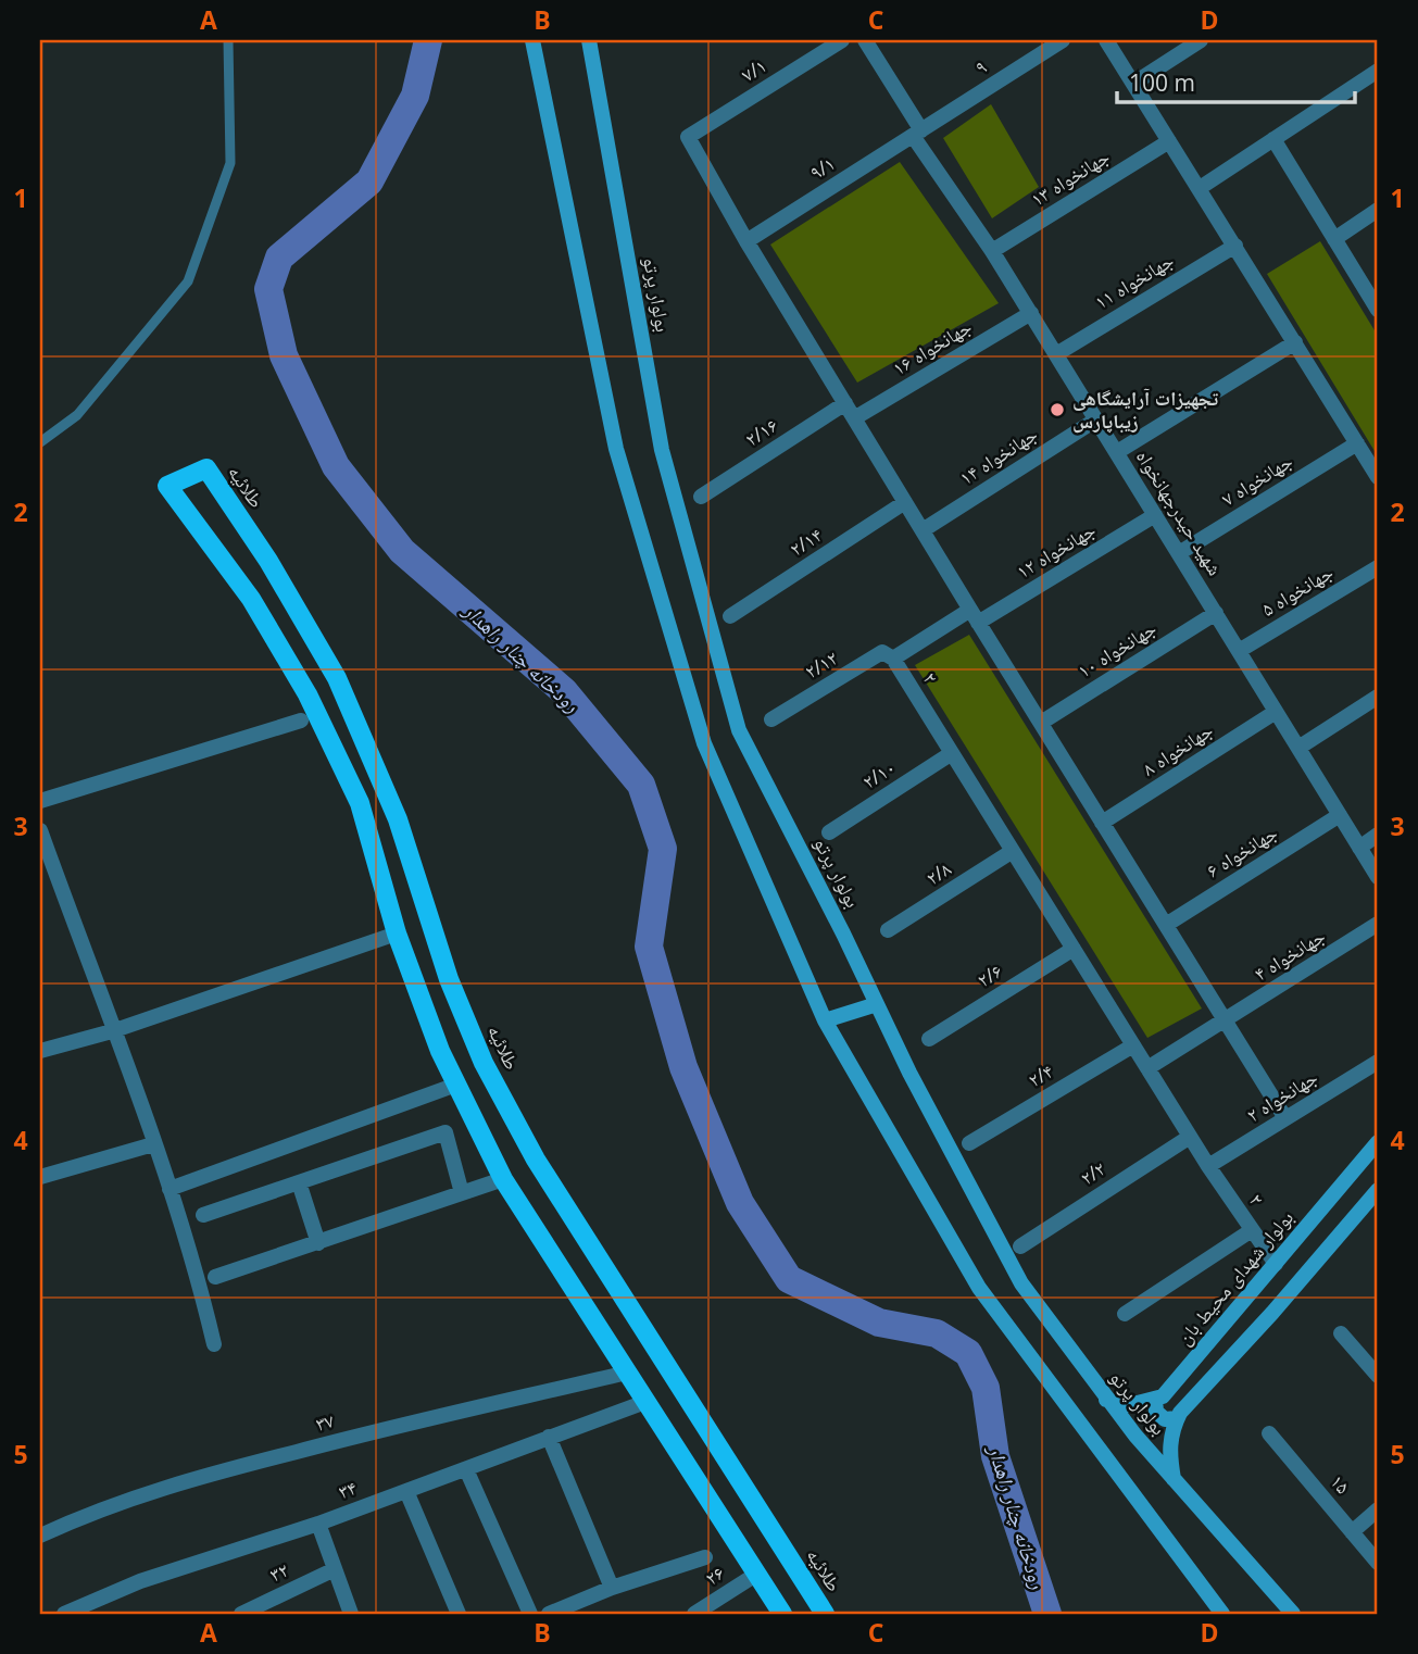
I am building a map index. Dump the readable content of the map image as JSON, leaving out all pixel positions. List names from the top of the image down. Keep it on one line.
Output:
{"streets":{"main road":["بولوار پرتو","طلائیه","بولوار شهدای محیط بان"],"street":["۹","۷/۱","۹/۱","جهانخواه ۱۳","جهانخواه ۱۱","جهانخواه ۱۶","۲/۱۶","جهانخواه ۱۴","جهانخواه ۷","شهید حیدرجهانخواه","۲/۱۴","جهانخواه ۱۲","جهانخواه ۵","جهانخواه ۱۰","۲/۱۲","۲","جهانخواه ۸","۲/۱۰","جهانخواه ۶","۲/۸","جهانخواه ۴","۲/۶","۲/۴","جهانخواه ۲","۲/۲","۳۷","۱۵","۳۴","۳۲","۲۶"]},"crossings":[["۹","۹/۱"],["۹","شهید حیدرجهانخواه"],["۷/۱","۹/۱"],["۹/۱","شهید حیدرجهانخواه"],["جهانخواه ۱۳","شهید حیدرجهانخواه"],["جهانخواه ۱۱","شهید حیدرجهانخواه"],["جهانخواه ۱۶","شهید حیدرجهانخواه"],["جهانخواه ۱۴","شهید حیدرجهانخواه"],["جهانخواه ۷","شهید حیدرجهانخواه"],["شهید حیدرجهانخواه","جهانخواه ۱۲"],["شهید حیدرجهانخواه","جهانخواه ۵"],["شهید حیدرجهانخواه","جهانخواه ۱۰"],["شهید حیدرجهانخواه","جهانخواه ۸"],["شهید حیدرجهانخواه","جهانخواه ۶"],["۲/۱۲","۲"],["۲","۲/۱۰"],["۲","۲/۸"],["۲","جهانخواه ۴"],["۲","۲/۶"],["۲","۲/۴"],["۲","جهانخواه ۲"],["۲","۲/۲"],["۲","بولوار شهدای محیط بان"]],"water":["رودخانه چنار راهدار"],"places":["تجهیزات آرایشگاهی زیباپارس"],"scale_bar":"100 m","grid":{"columns":["A","B","C","D"],"rows":["1","2","3","4","5"]}}
